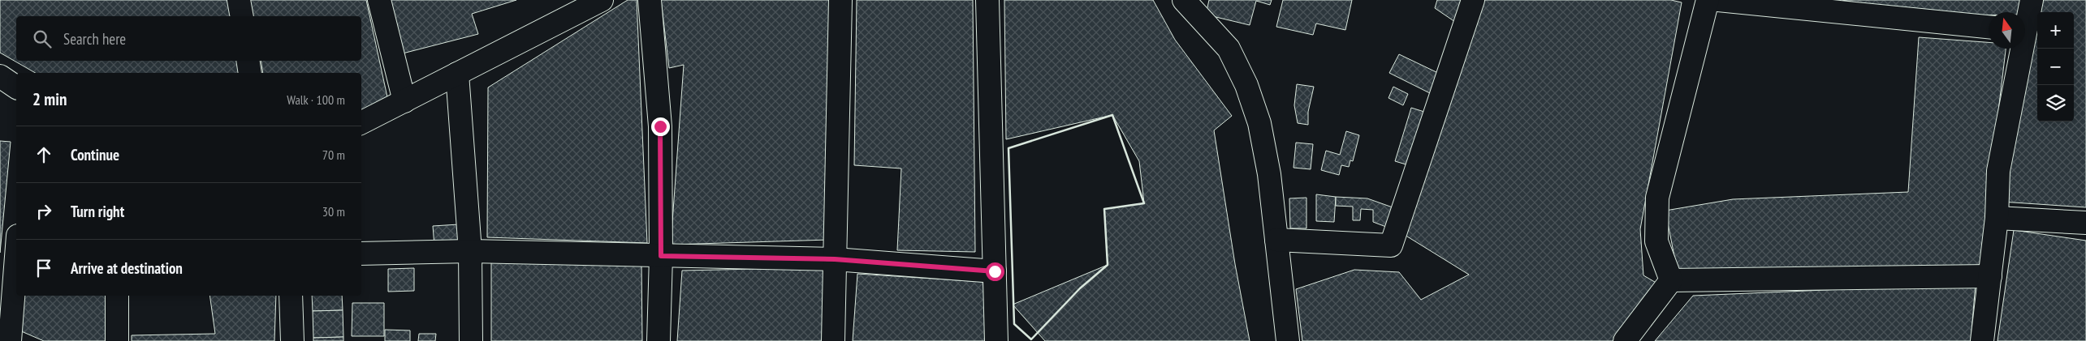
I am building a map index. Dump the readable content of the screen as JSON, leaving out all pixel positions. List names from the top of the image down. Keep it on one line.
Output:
{"north":"top","page":{"map_buttons":["+","−"],"search":"Search here","heading":["2 min","Walk · 100 m"],"list":[["Continue","70 m"],["Turn right","30 m"],"Arrive at destination"]}}
